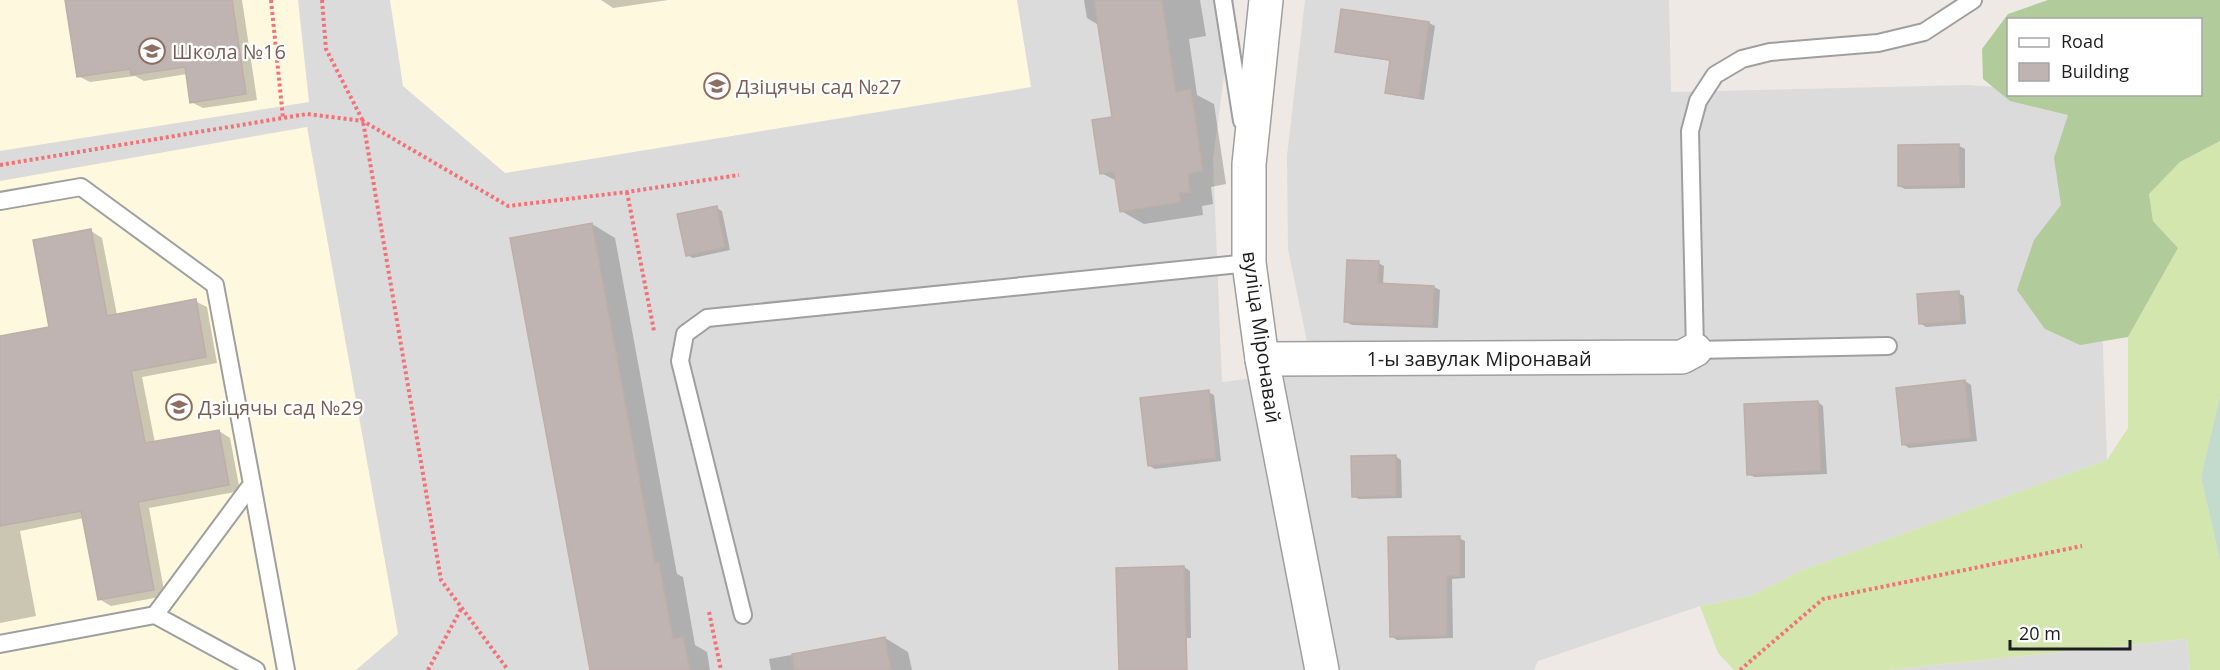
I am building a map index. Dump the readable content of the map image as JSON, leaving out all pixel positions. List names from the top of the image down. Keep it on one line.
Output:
{"streets":{"street":["вуліца Міронавай","1-ы завулак Міронавай"]},"crossings":[["вуліца Міронавай","1-ы завулак Міронавай"]],"places":{"school or university":["Школа №16","Дзіцячы сад №27","Дзіцячы сад №29"]},"legend":["Road","Building"],"scale_bar":"20 m"}
